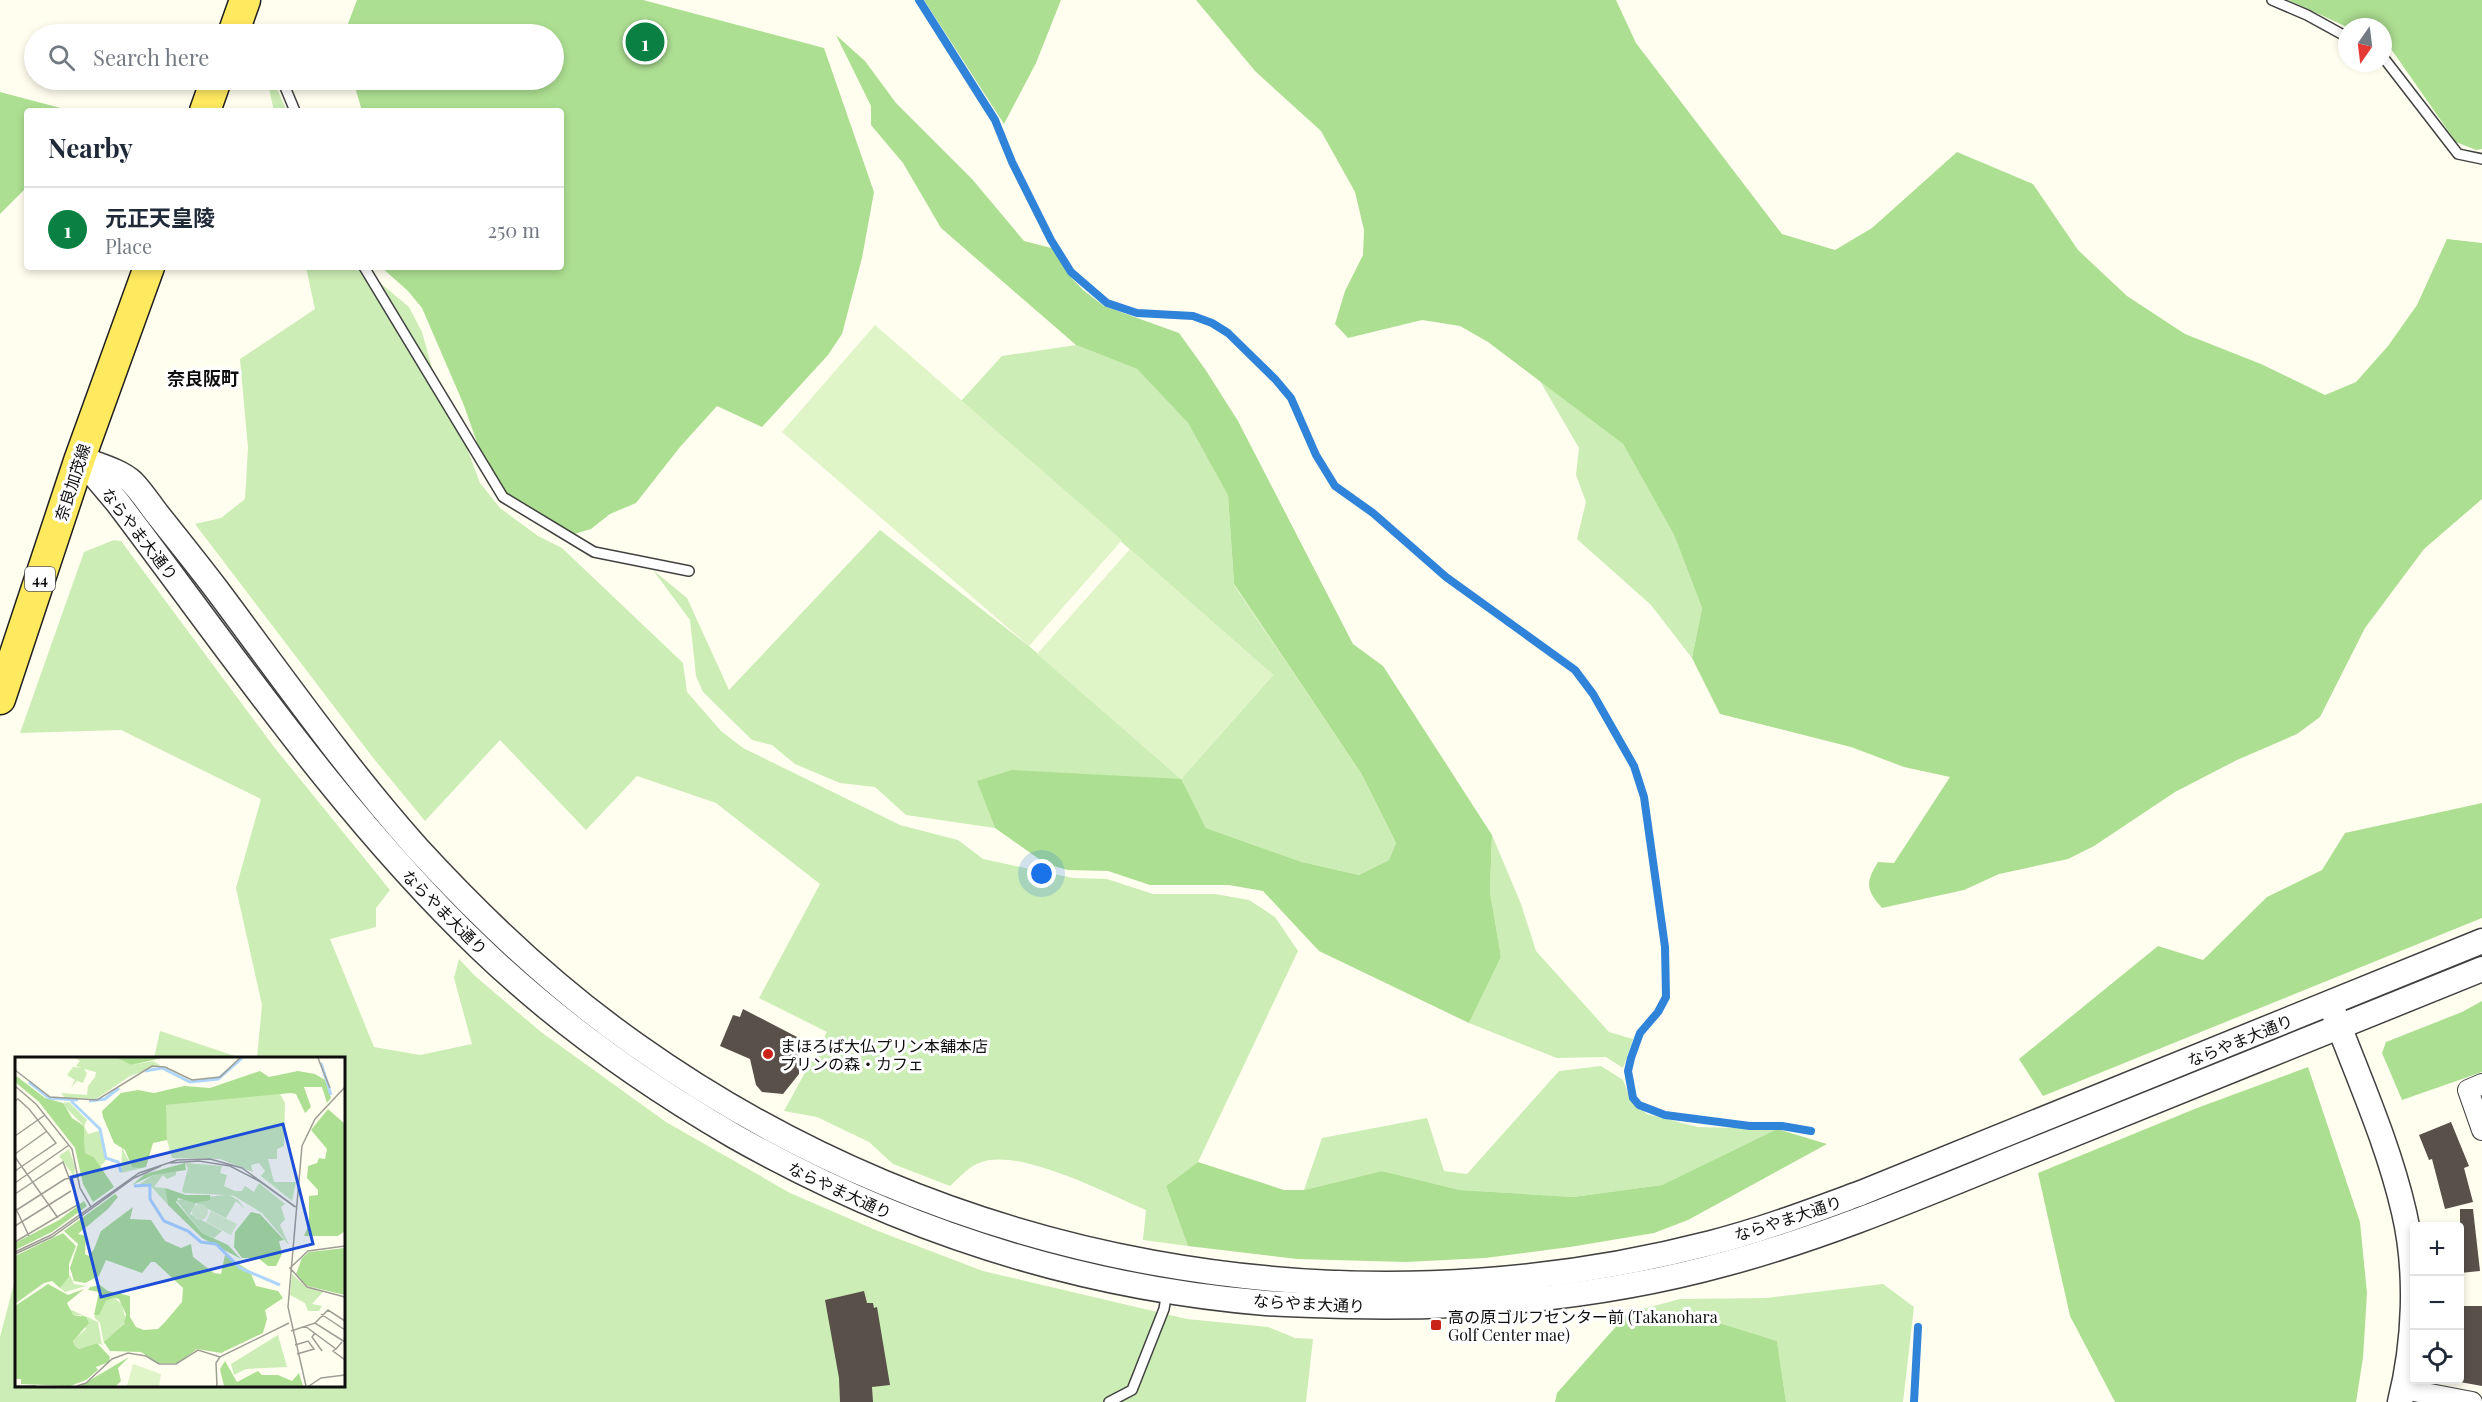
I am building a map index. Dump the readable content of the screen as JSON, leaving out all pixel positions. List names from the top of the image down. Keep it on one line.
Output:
{"streets":{"main road":["奈良加茂線","44"],"street":["ならやま大通り"]},"crossings":[["奈良加茂線","ならやま大通り"]],"districts":["奈良阪町"],"places":{"other":["まほろば大仏プリン本舗本店 プリンの森・カフェ"],"transit":["高の原ゴルフセンター前 (Takanohara Golf Center mae)"]},"north":"bottom","page":{"pins":"1","search":"Search here","heading":"Nearby","list":[{"mark":"1","name":"元正天皇陵","note":"Place","value":"250 m"}],"map_buttons":["+","−"]}}
